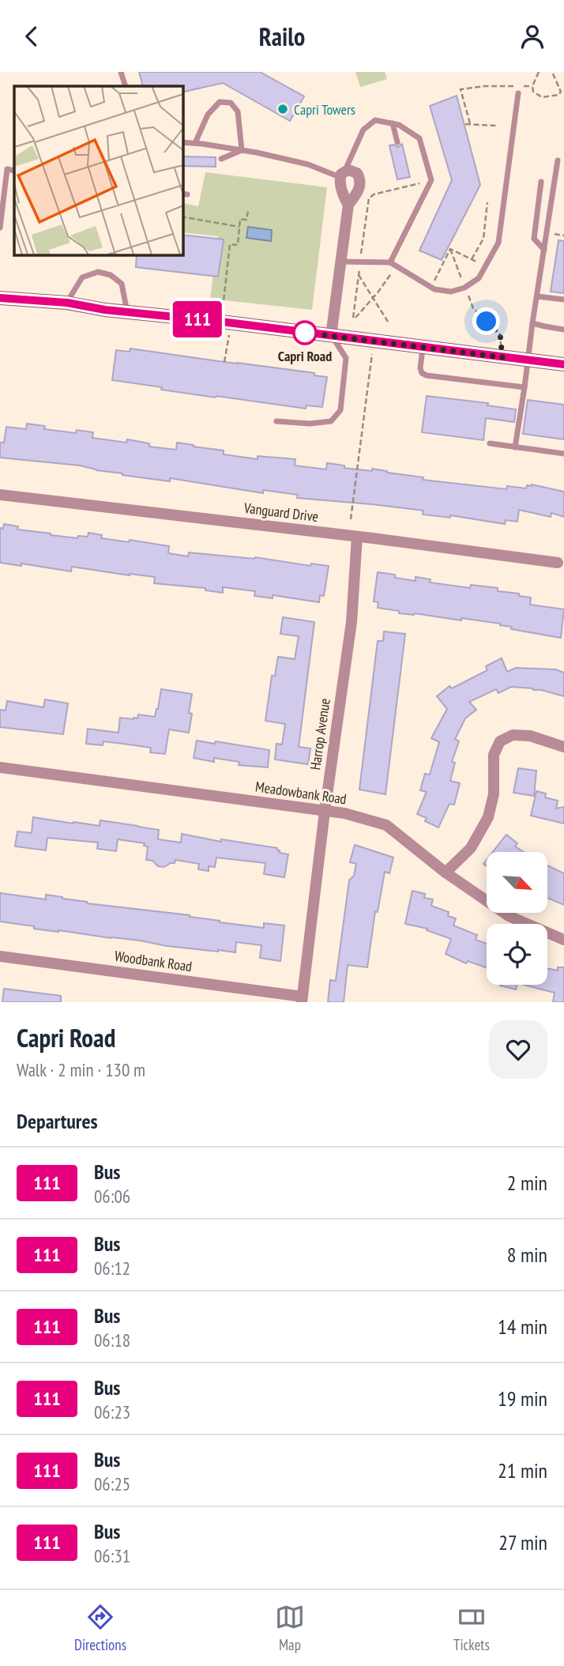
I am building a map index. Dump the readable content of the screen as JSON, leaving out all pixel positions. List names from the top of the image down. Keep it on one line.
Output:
{"streets":{"street":["Vanguard Drive","Harrop Avenue","Meadowbank Road","Woodbank Road"]},"crossings":[["Vanguard Drive","Harrop Avenue"],["Harrop Avenue","Meadowbank Road"],["Harrop Avenue","Woodbank Road"]],"places":["Capri Towers","Capri Road"],"lines":["bus line 111"],"north":"bottom right","page":{"header":"Railo","on_map":"111","heading":[["Capri Road","Walk · 2 min · 130 m"],"Departures"],"list":[{"mark":"111","name":"Bus","note":"06:06","value":"2 min"},{"mark":"111","name":"Bus","note":"06:12","value":"8 min"},{"mark":"111","name":"Bus","note":"06:18","value":"14 min"},{"mark":"111","name":"Bus","note":"06:23","value":"19 min"},{"mark":"111","name":"Bus","note":"06:25","value":"21 min"},{"mark":"111","name":"Bus","note":"06:31","value":"27 min"}],"tabs":["Directions","Map","Tickets"]}}
